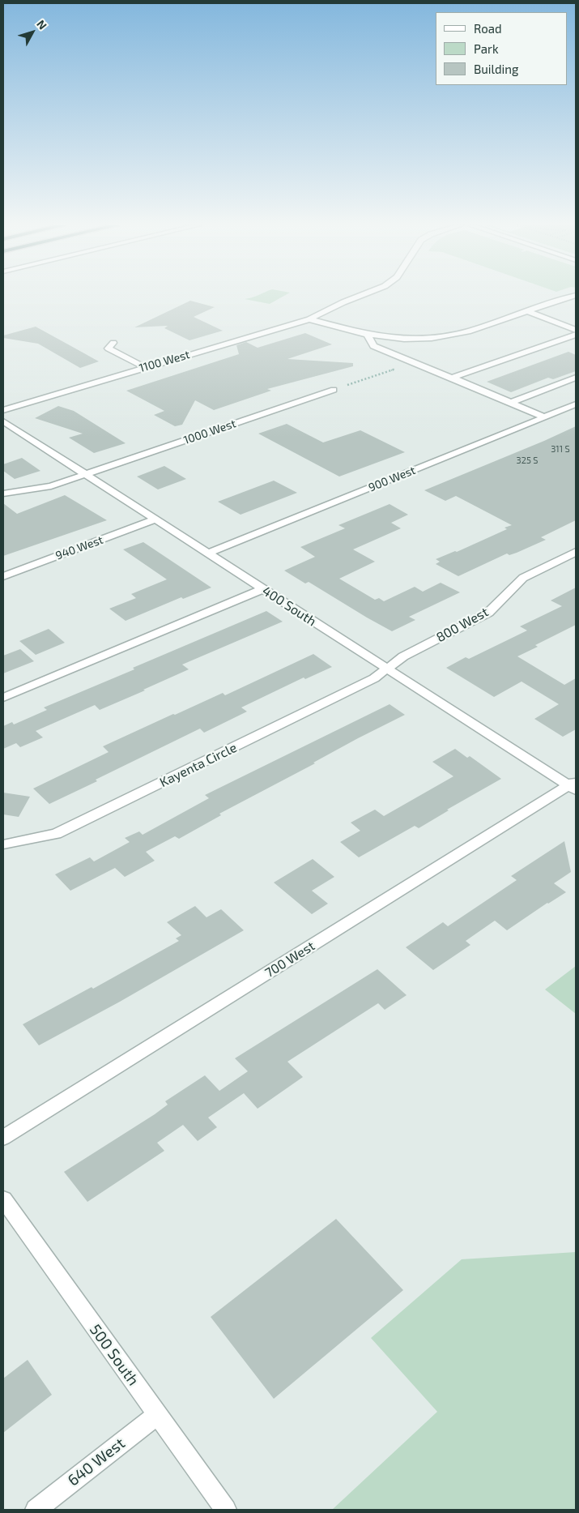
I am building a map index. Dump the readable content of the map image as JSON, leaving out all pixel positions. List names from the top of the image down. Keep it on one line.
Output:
{"streets":{"street":["1100 West","1000 West","900 West","940 West","400 South","800 West","Kayenta Circle","700 West","500 South","640 West"]},"crossings":[["1000 West","400 South"],["900 West","400 South"],["940 West","400 South"],["400 South","800 West"],["400 South","Kayenta Circle"],["400 South","700 West"],["800 West","Kayenta Circle"],["500 South","640 West"]],"house_numbers":["311 S","325 S"],"legend":["Road","Park","Building"],"north":"top right"}
